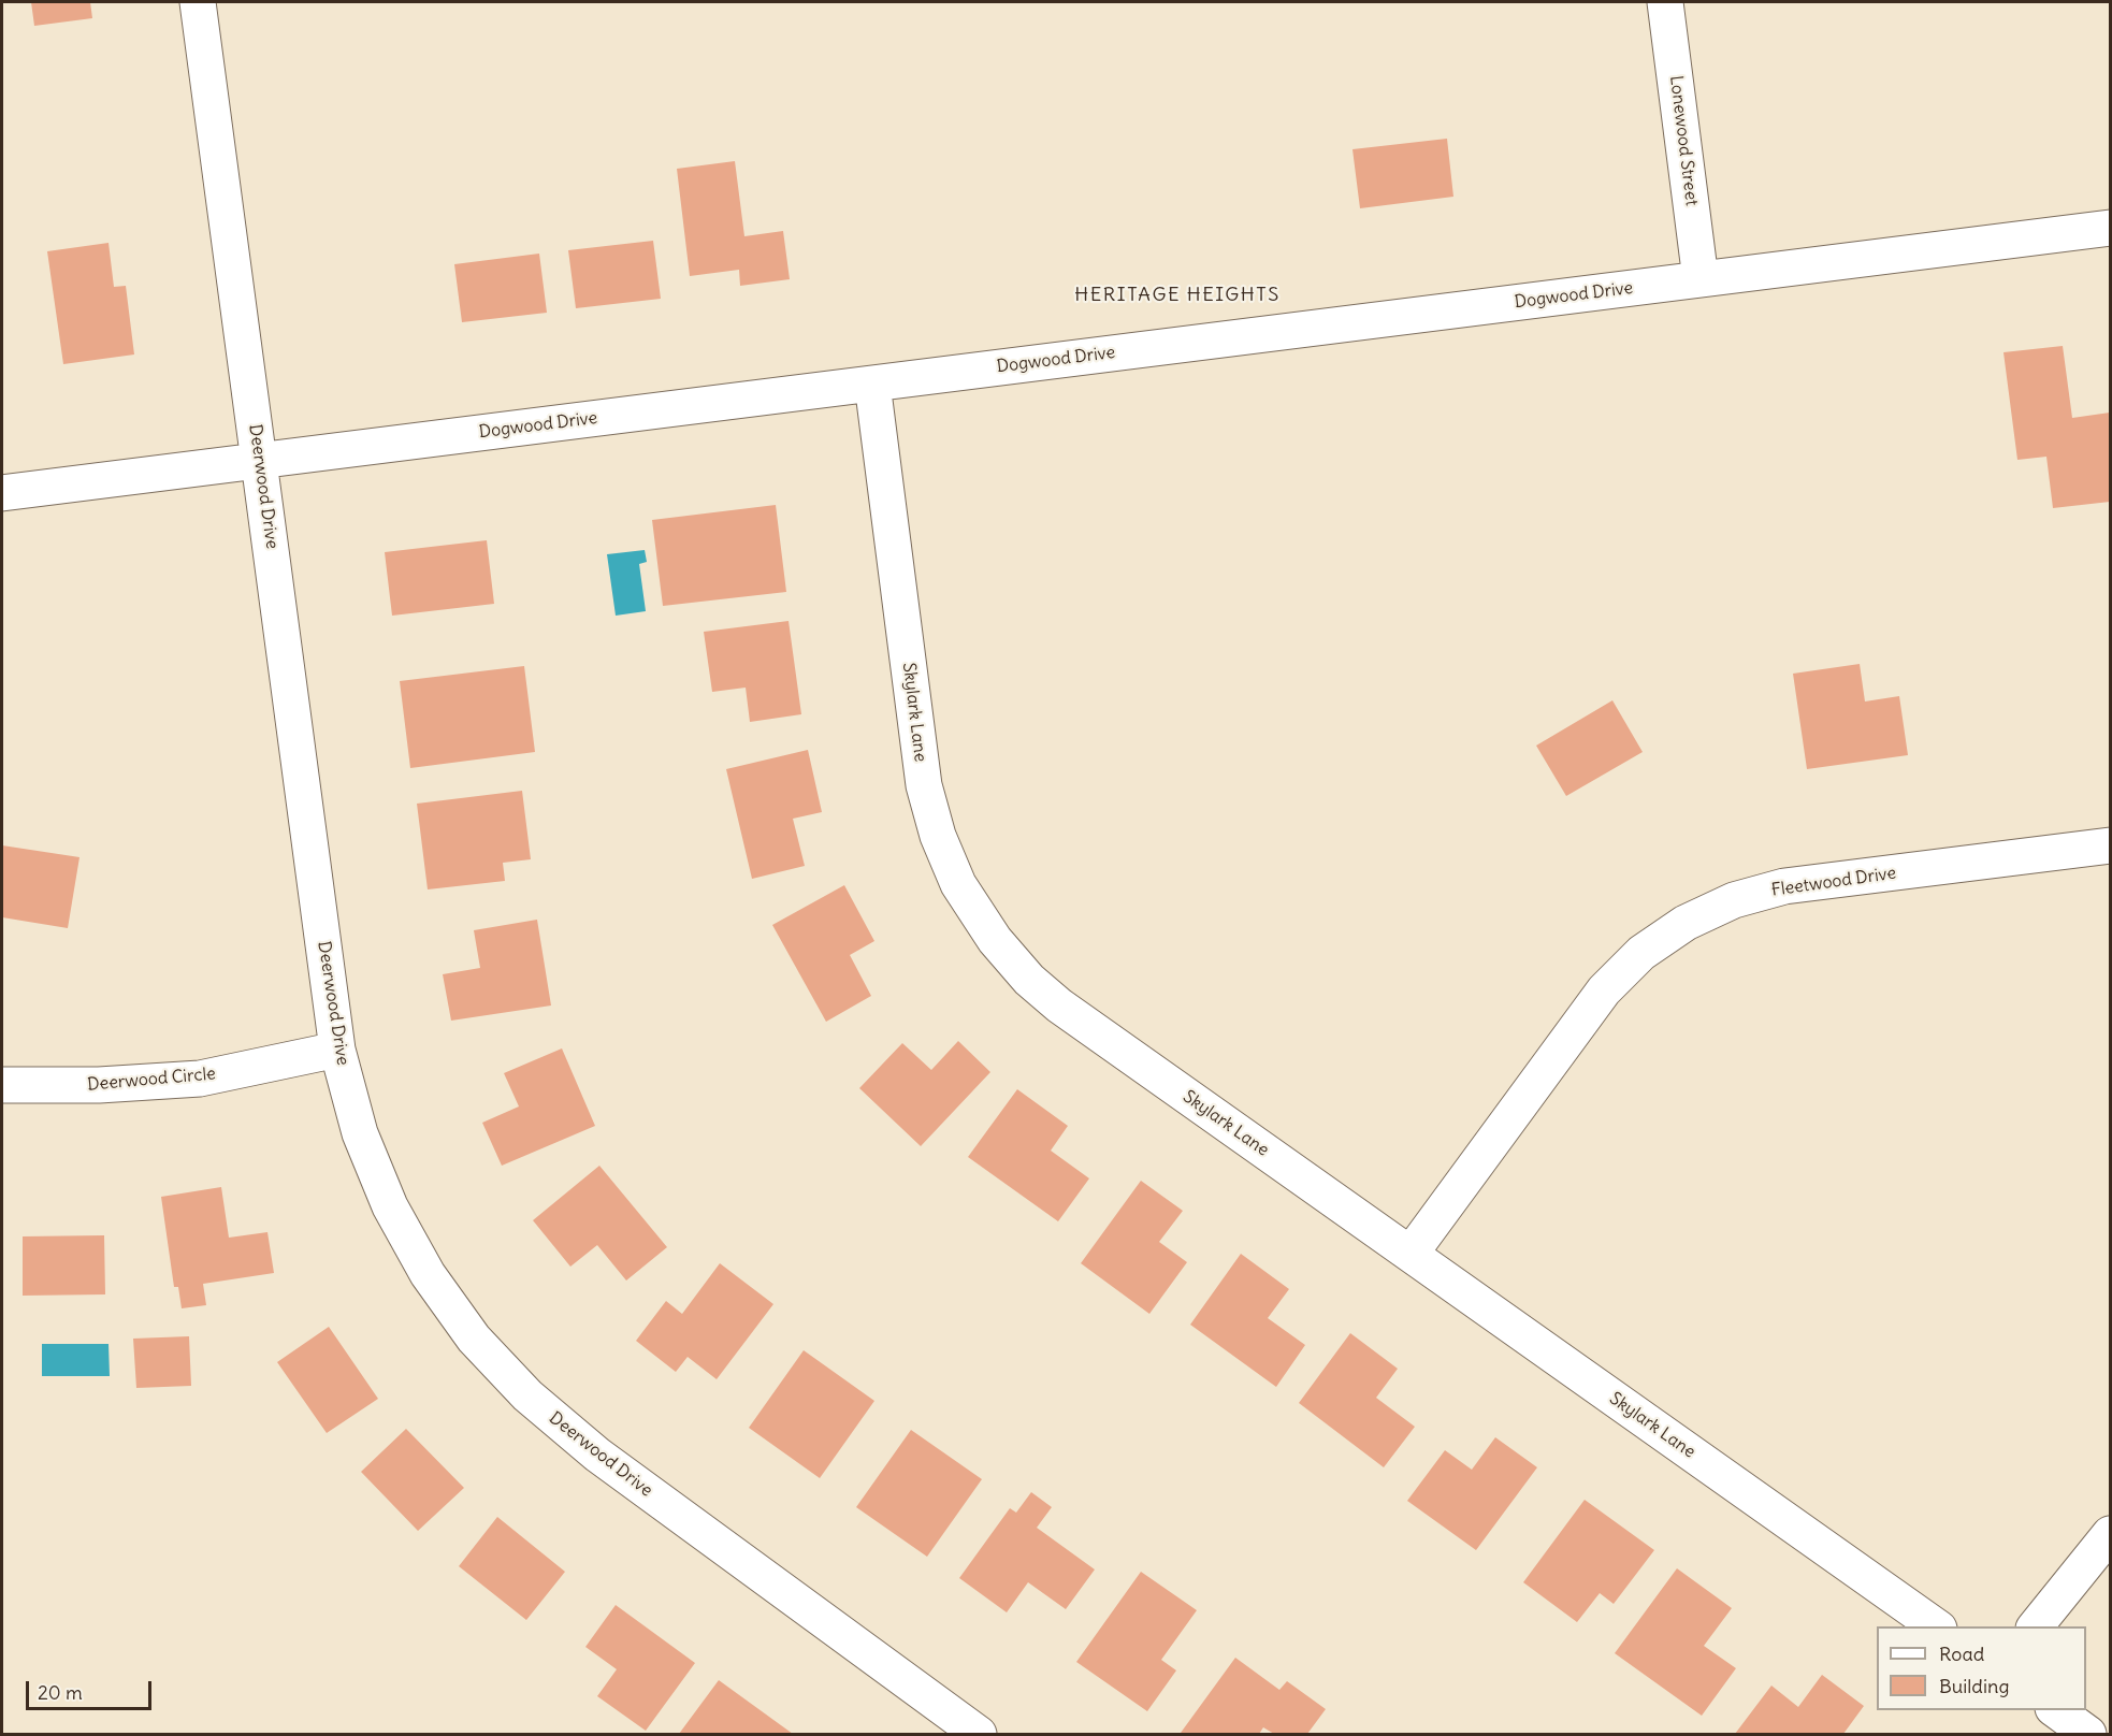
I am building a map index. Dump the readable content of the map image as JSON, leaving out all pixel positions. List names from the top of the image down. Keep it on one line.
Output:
{"streets":{"street":["Lonewood Street","Dogwood Drive","Deerwood Drive","Skylark Lane","Fleetwood Drive","Deerwood Circle"]},"crossings":[["Lonewood Street","Dogwood Drive"],["Dogwood Drive","Deerwood Drive"],["Dogwood Drive","Skylark Lane"],["Deerwood Drive","Deerwood Circle"],["Skylark Lane","Fleetwood Drive"]],"districts":["HERITAGE HEIGHTS"],"legend":["Road","Building"],"scale_bar":"20 m"}
